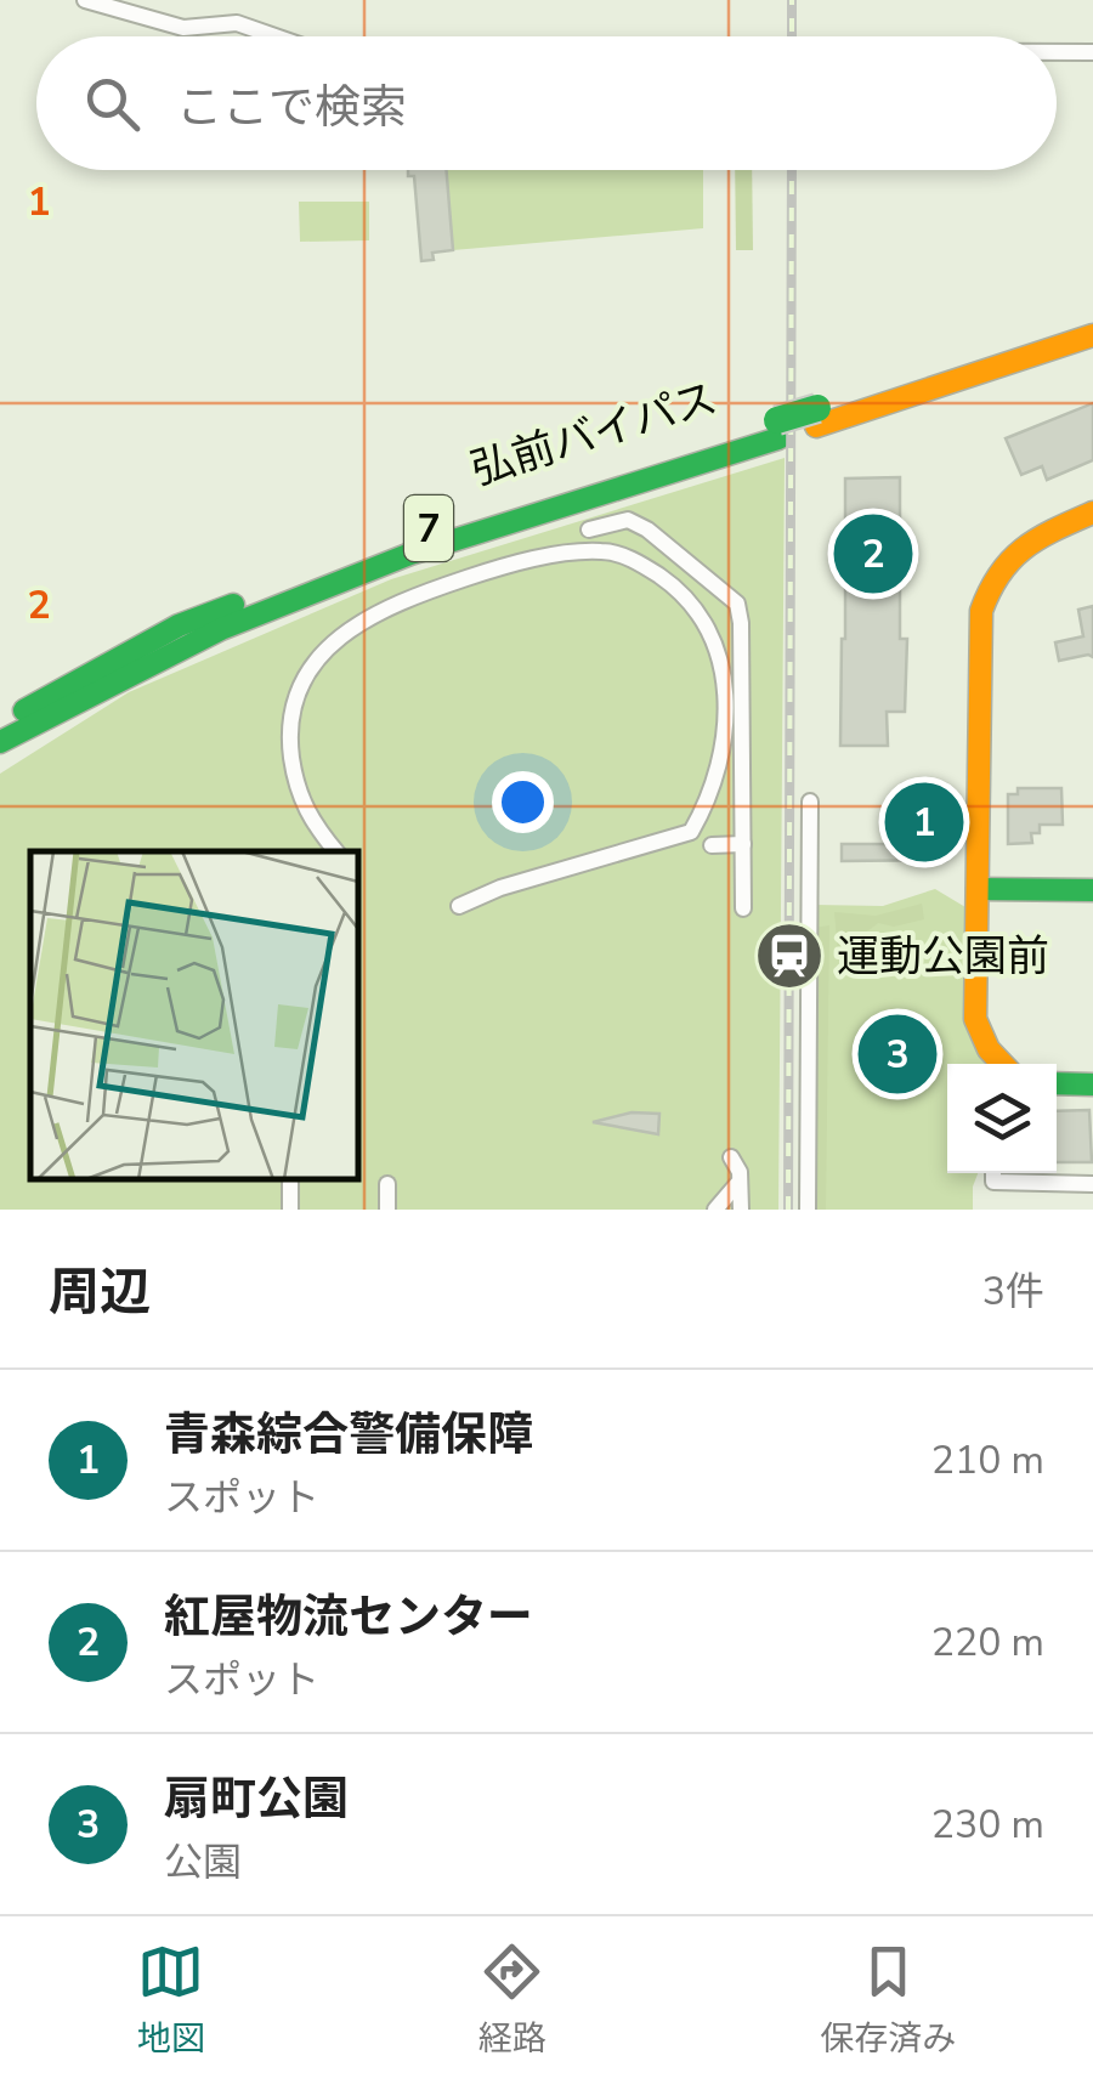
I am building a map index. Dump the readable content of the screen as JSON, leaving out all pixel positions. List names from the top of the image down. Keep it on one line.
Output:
{"streets":{"main road":["弘前バイパス","7"]},"crossings":[["弘前バイパス","7"]],"places":{"station":["運動公園前"]},"page":{"search":"ここで検索","pins":["2","1","3"],"heading":["周辺","3件"],"list":[{"mark":"1","name":"青森綜合警備保障","note":"スポット","value":"210 m"},{"mark":"2","name":"紅屋物流センター","note":"スポット","value":"220 m"},{"mark":"3","name":"扇町公園","note":"公園","value":"230 m"}],"nav":["地図","経路","保存済み"]},"grid":{"rows":["1","2"]}}
